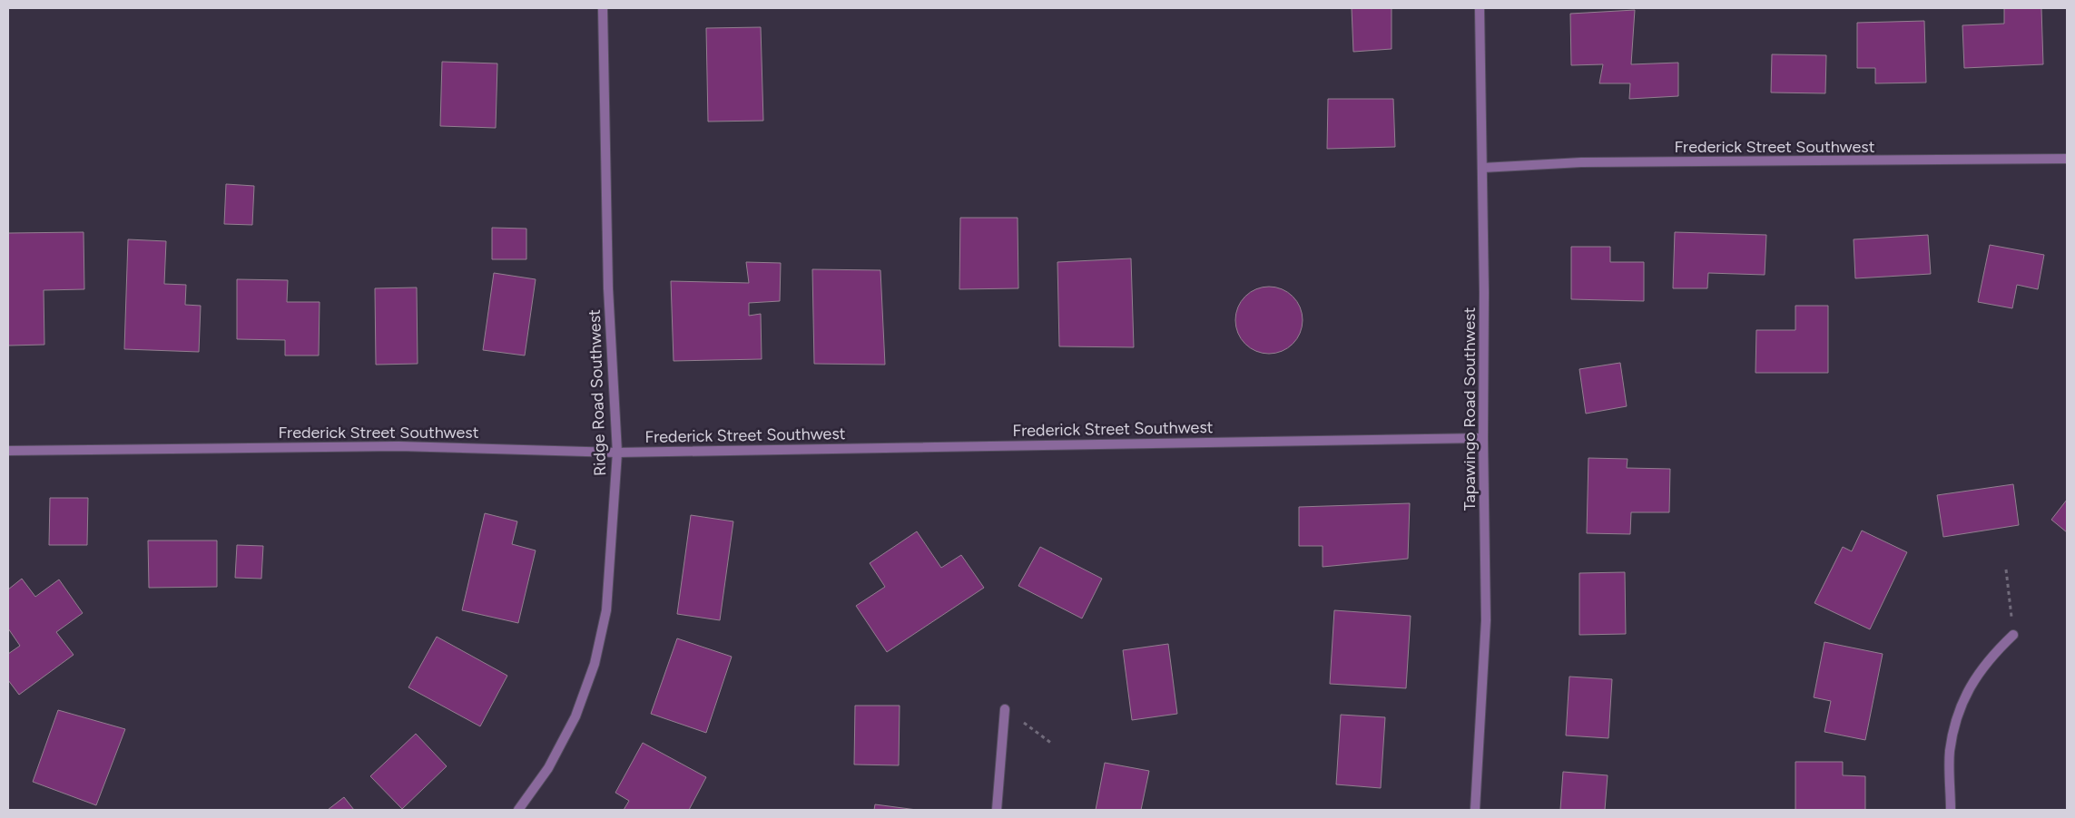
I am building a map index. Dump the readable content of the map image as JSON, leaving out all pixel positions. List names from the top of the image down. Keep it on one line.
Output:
{"streets":{"street":["Frederick Street Southwest","Ridge Road Southwest","Tapawingo Road Southwest"]},"crossings":[["Frederick Street Southwest","Ridge Road Southwest"],["Frederick Street Southwest","Tapawingo Road Southwest"]]}
